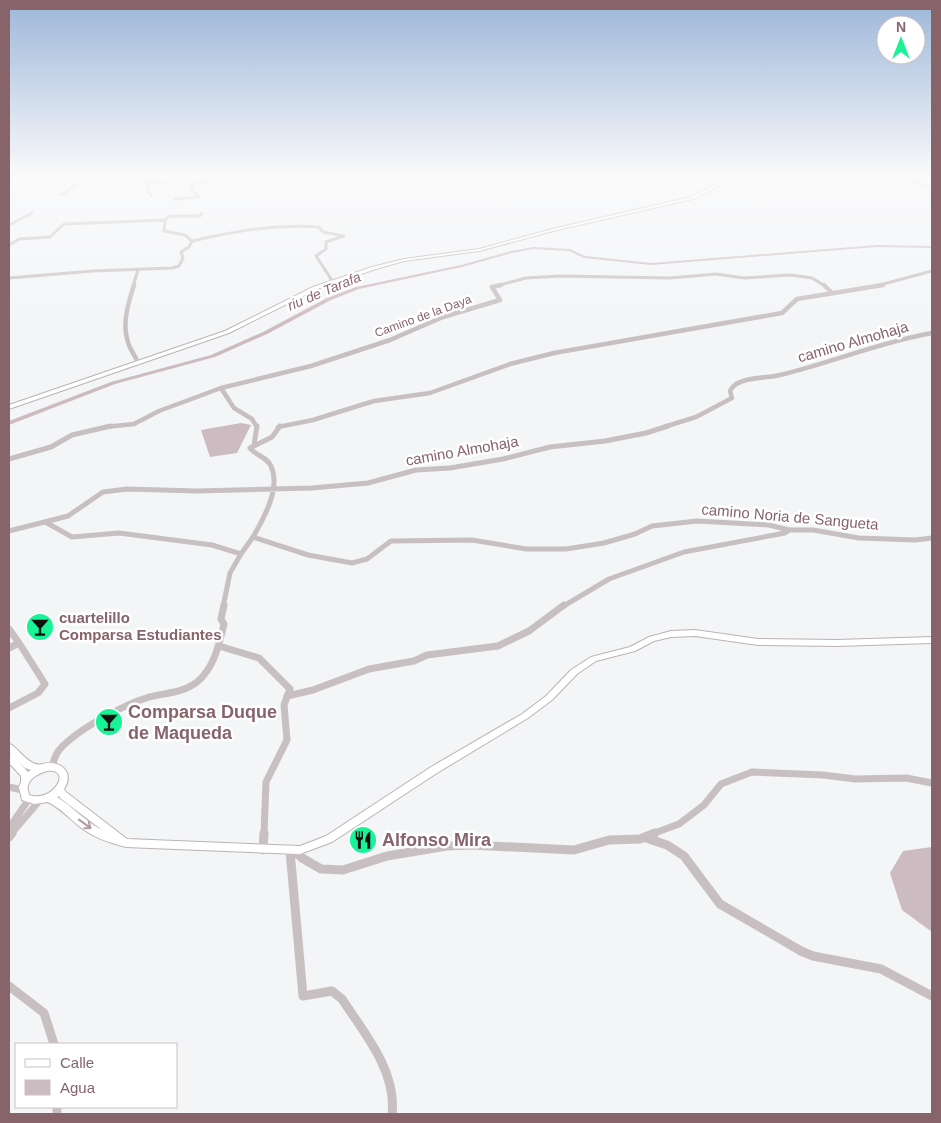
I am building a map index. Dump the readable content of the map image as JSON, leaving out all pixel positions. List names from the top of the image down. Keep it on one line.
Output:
{"streets":{"street":["Camino de la Daya","camino Almohaja","camino Noria de Sangueta"]},"water":["riu de Tarafa"],"places":{"bar":["cuartelillo Comparsa Estudiantes","Comparsa Duque de Maqueda"],"restaurant":["Alfonso Mira"]},"legend":["Calle","Agua"],"north":"top"}
